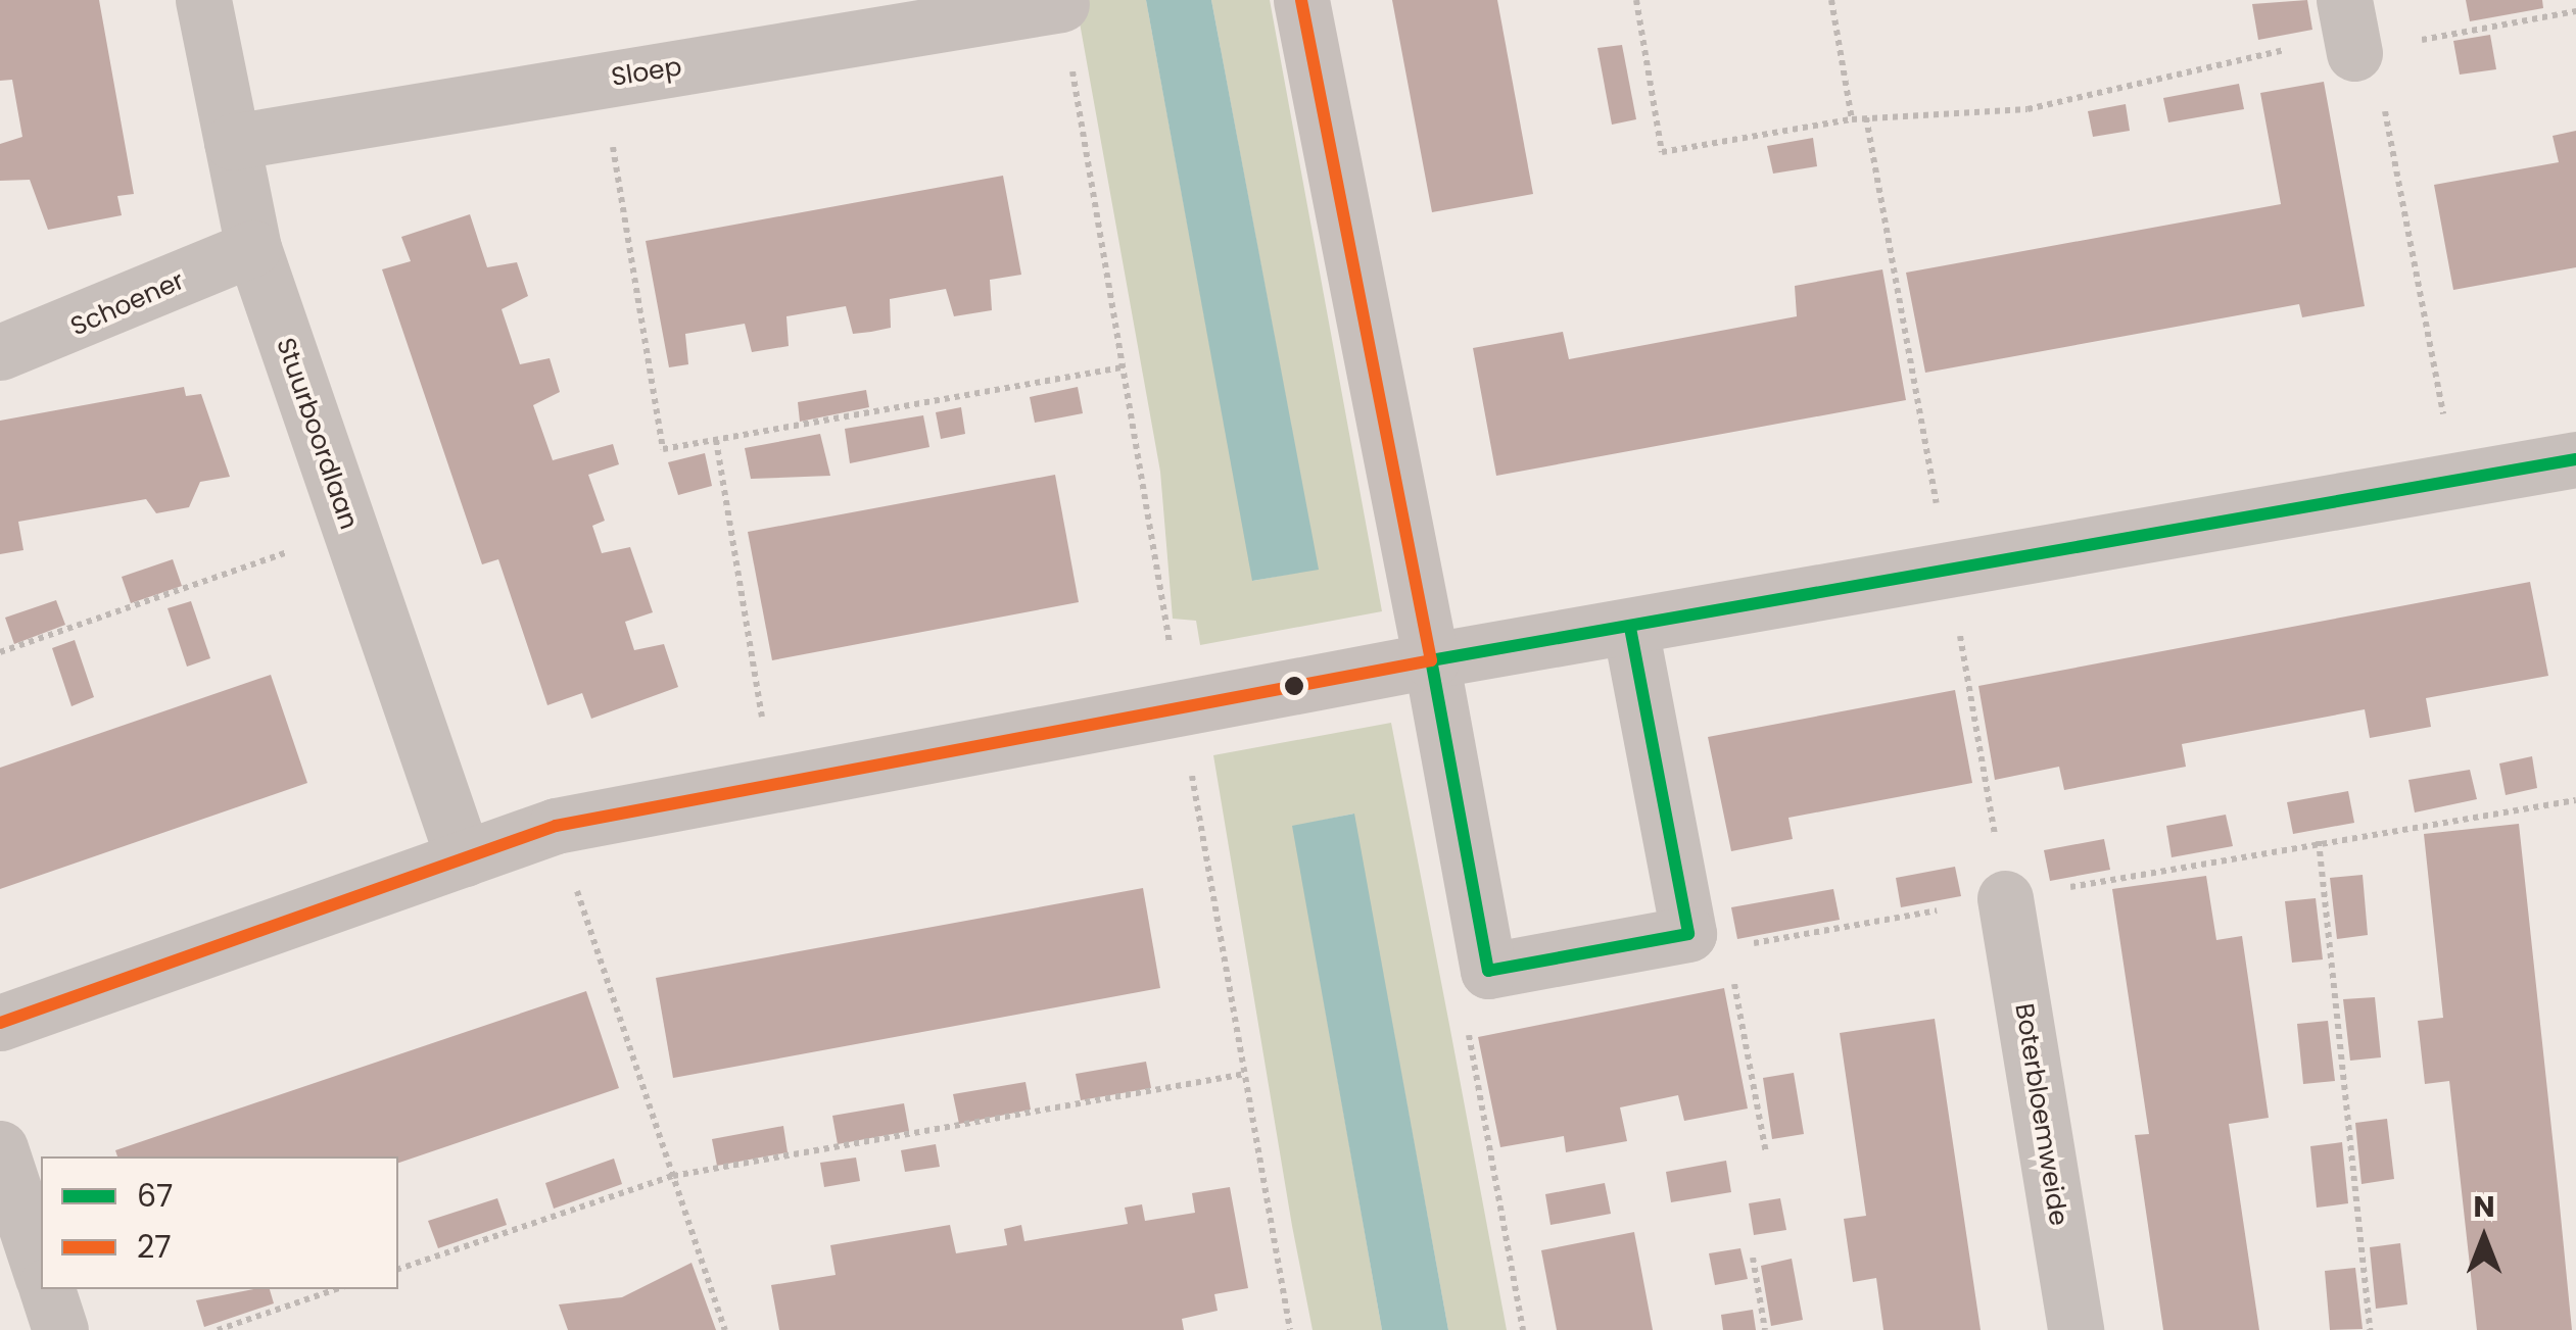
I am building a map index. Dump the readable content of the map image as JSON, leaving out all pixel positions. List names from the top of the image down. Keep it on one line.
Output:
{"streets":{"street":["Sloep","Schoener","Stuurboordlaan","Boterbloemweide"]},"crossings":[["Sloep","Stuurboordlaan"],["Schoener","Stuurboordlaan"]],"lines":["transit line 27","transit line 67"],"legend":["67","27"],"north":"top"}
